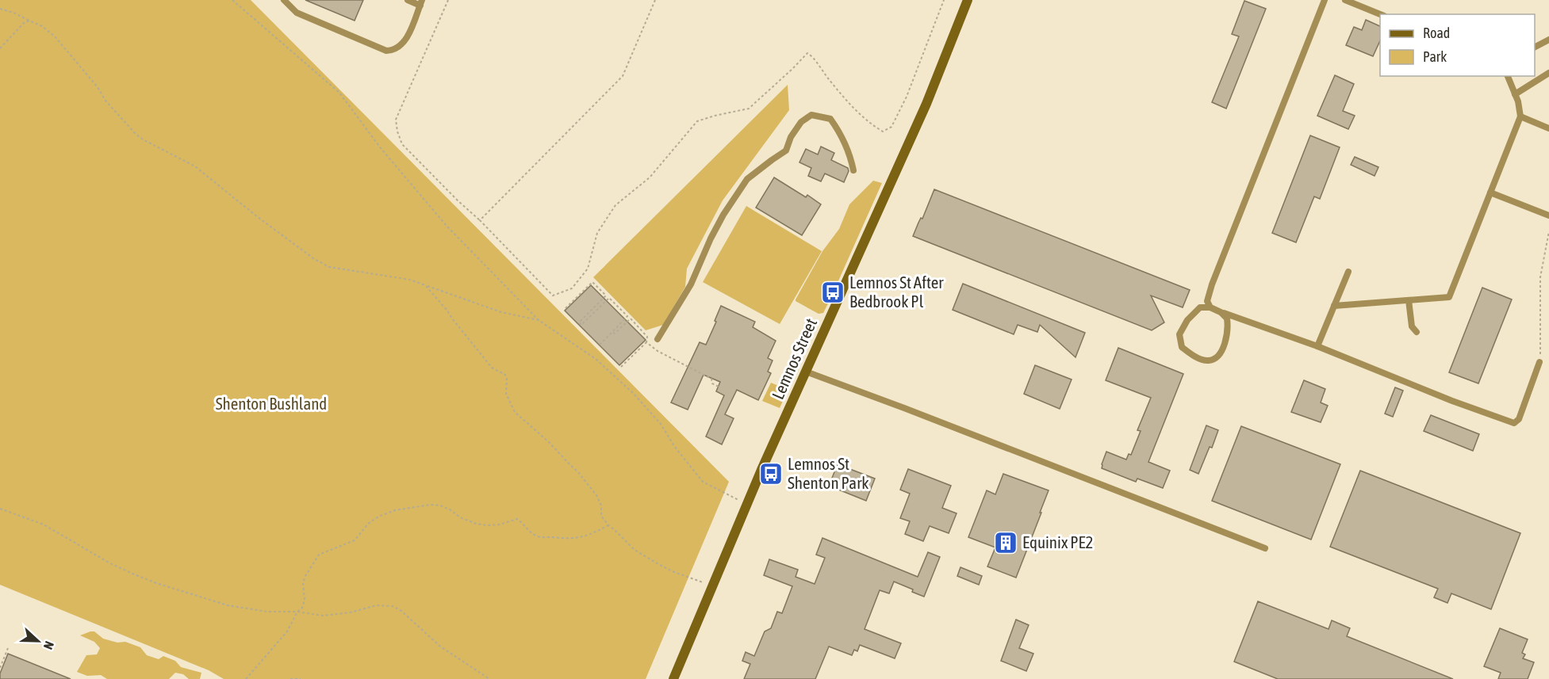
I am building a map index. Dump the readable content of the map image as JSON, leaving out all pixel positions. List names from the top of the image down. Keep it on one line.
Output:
{"streets":{"street":["Lemnos Street"]},"parks":["Shenton Bushland"],"places":{"bus stop":["Lemnos St After Bedbrook Pl","Lemnos St Shenton Park"],"building":["Equinix PE2"]},"legend":["Road","Park"],"north":"right"}
